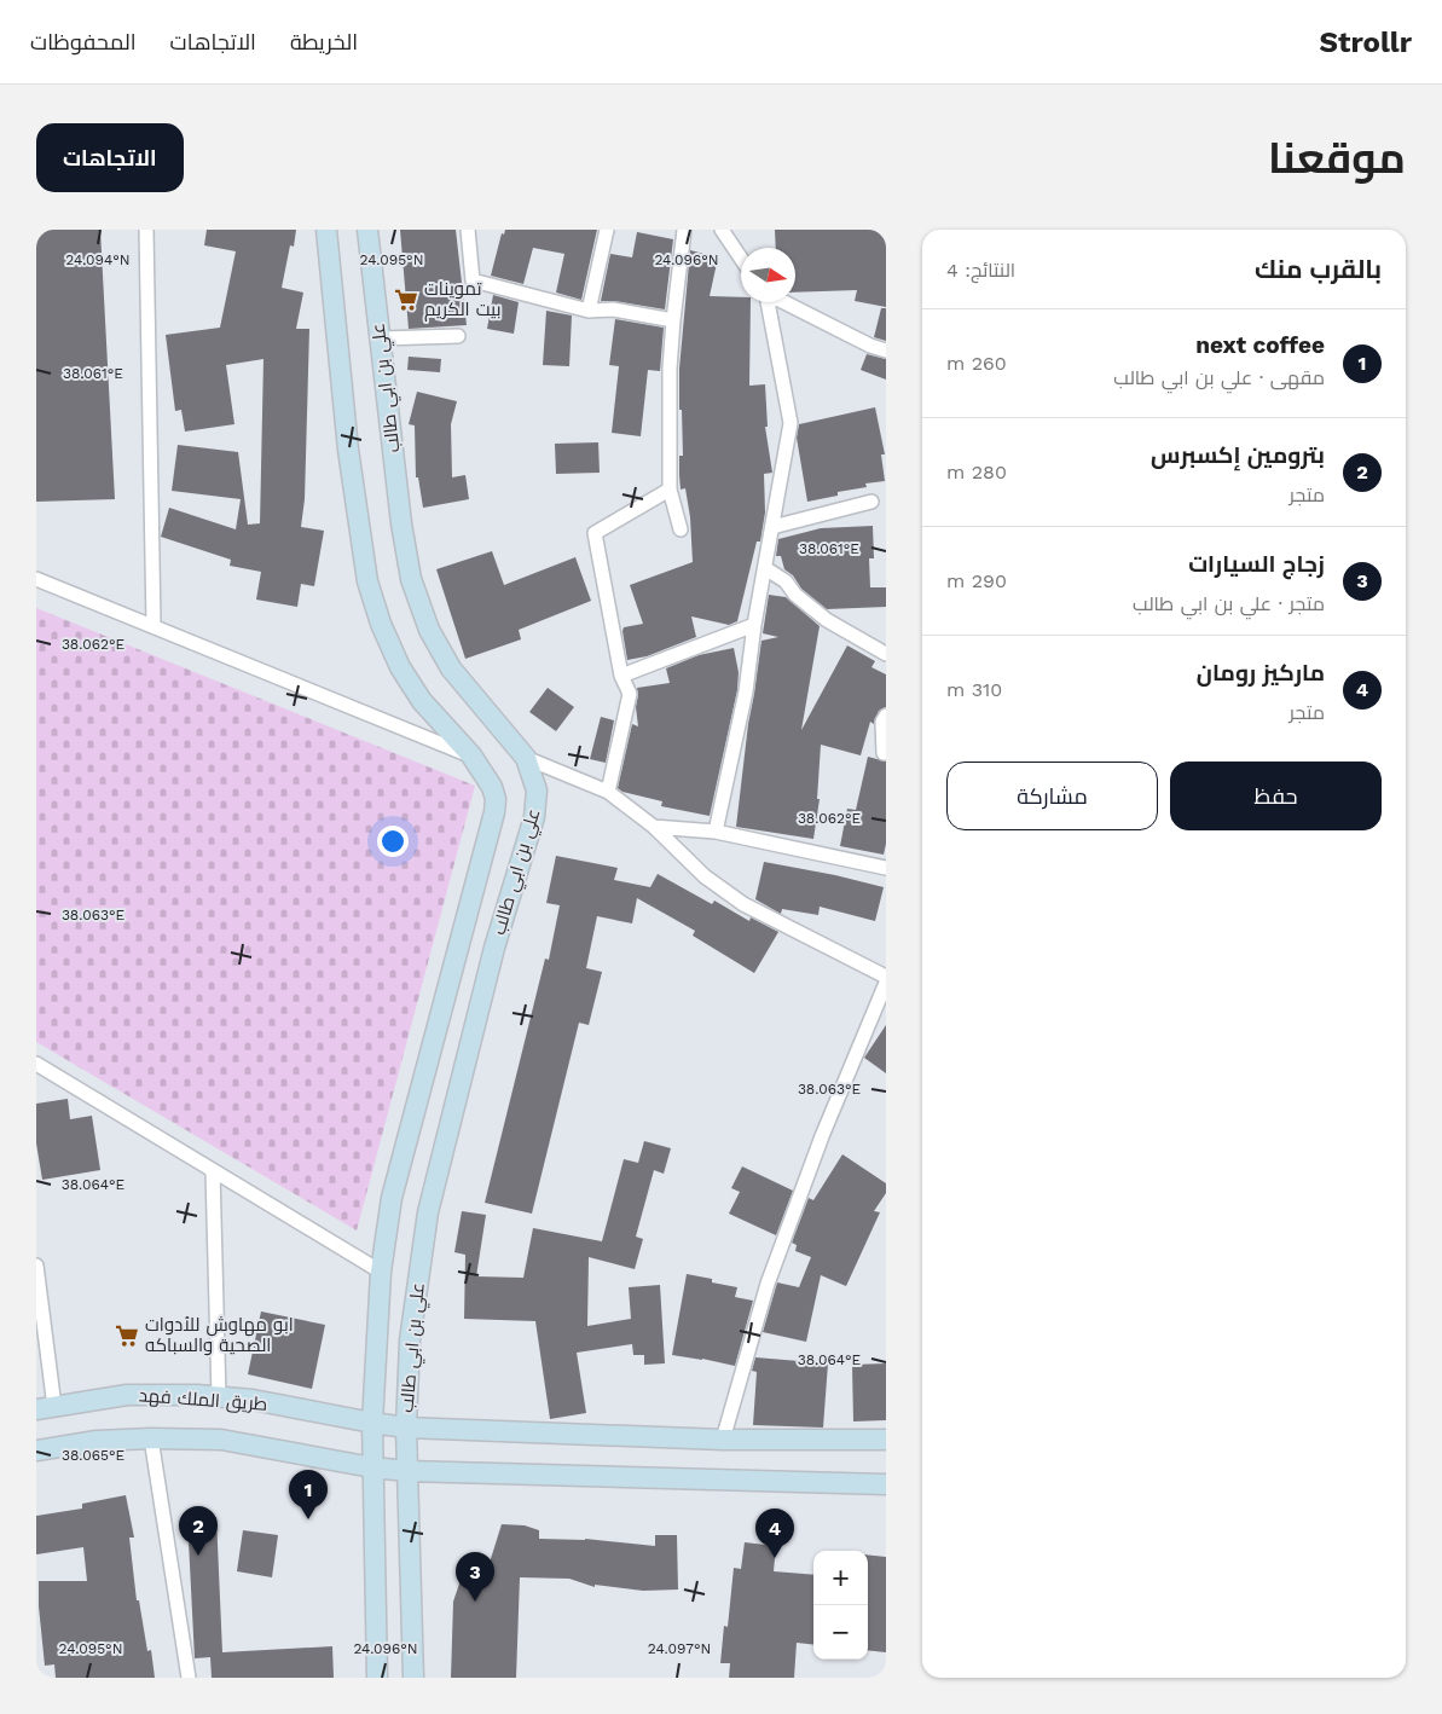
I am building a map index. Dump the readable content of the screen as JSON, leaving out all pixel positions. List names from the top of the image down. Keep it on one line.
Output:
{"streets":{"main road":["علي بن ابي طالب","طريق الملك فهد"]},"crossings":[["علي بن ابي طالب","طريق الملك فهد"]],"places":{"supermarket":["تموينات بيت الكريم","ابو مهاوش للأدوات الصحية والسباكه"]},"north":"right","page":{"header":"Strollr","nav":["الخريطة","الاتجاهات","المحفوظات"],"title":"موقعنا","buttons":["الاتجاهات",["حفظ","مشاركة"]],"heading":["بالقرب منك","النتائج: 4"],"list":[{"mark":"1","name":"next coffee","note":"مقهى · علي بن ابي طالب","value":"260 m"},{"mark":"2","name":"بترومين إكسبرس","note":"متجر","value":"280 m"},{"mark":"3","name":"زجاج السيارات","note":"متجر · علي بن ابي طالب","value":"290 m"},{"mark":"4","name":"ماركيز رومان","note":"متجر","value":"310 m"}],"pins":["1","2","4","3"],"map_buttons":["+","−"]},"coordinates":["24.094°N","24.095°N","24.096°N","38.061°E","38.062°E","38.063°E","38.064°E","38.065°E","24.097°N"]}
